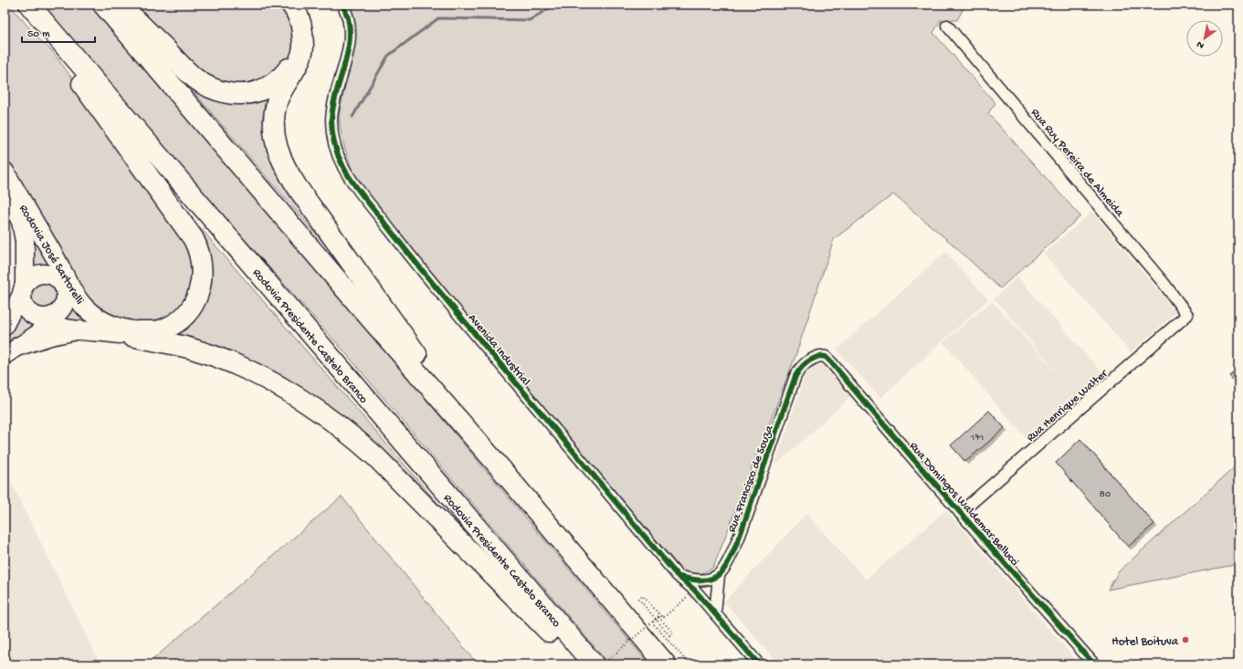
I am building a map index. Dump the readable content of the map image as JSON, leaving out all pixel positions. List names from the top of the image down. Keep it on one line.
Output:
{"streets":{"highway":["Rodovia Presidente Castelo Branco"],"main road":["Rodovia José Sartorelli"],"street":["Rua Ruy Pereira de Almeida","Avenida Industrial","Rua Henrique Walter","Rua Francisco de Souza","Rua Domingos Waldemar Bellucci"]},"crossings":[["Rua Ruy Pereira de Almeida","Rua Henrique Walter"],["Rua Henrique Walter","Rua Domingos Waldemar Bellucci"],["Rua Francisco de Souza","Rua Domingos Waldemar Bellucci"]],"places":["Hotel Boituva"],"house_numbers":["171","80"],"scale_bar":"50 m","north":"bottom left"}
